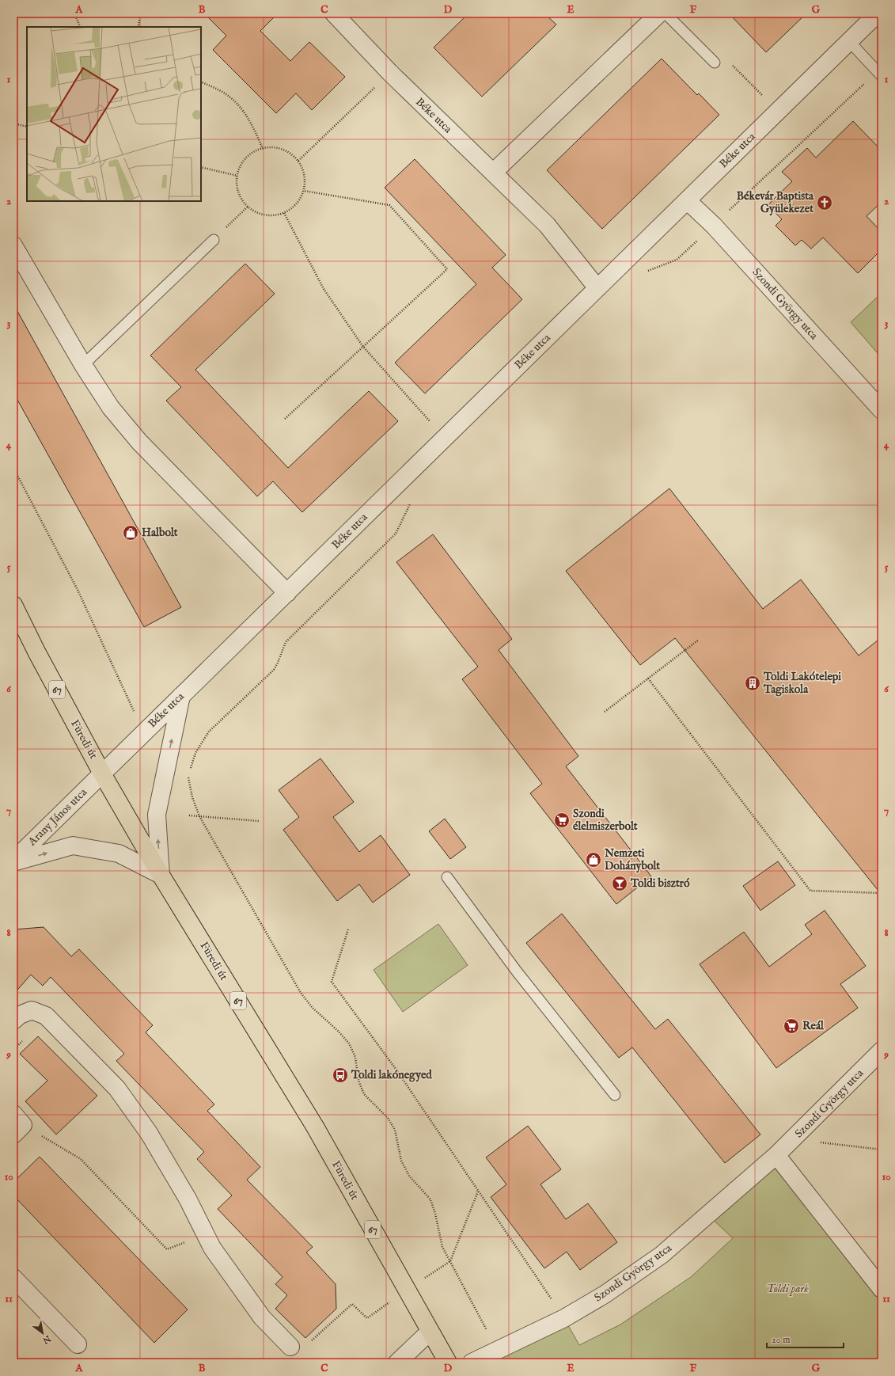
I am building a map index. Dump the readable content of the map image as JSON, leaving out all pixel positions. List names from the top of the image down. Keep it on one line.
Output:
{"streets":{"main road":["67","Füredi út"],"street":["Béke utca","Szondi György utca","Arany János utca"]},"crossings":[["Béke utca","Szondi György utca"],["Béke utca","Füredi út"],["Béke utca","Arany János utca"],["Füredi út","Arany János utca"]],"parks":["Toldi park"],"places":{"church":["Békevár Baptista Gyülekezet"],"shop":["Halbolt","Nemzeti Dohánybolt"],"building":["Toldi Lakótelepi Tagiskola"],"supermarket":["Szondi élelmiszerbolt","Reál"],"bar":["Toldi bisztró"],"bus stop":["Toldi lakónegyed"]},"scale_bar":"20 m","north":"bottom right","grid":{"columns":["A","B","C","D","E","F","G"],"rows":["1","2","3","4","5","6","7","8","9","10","11"]}}
